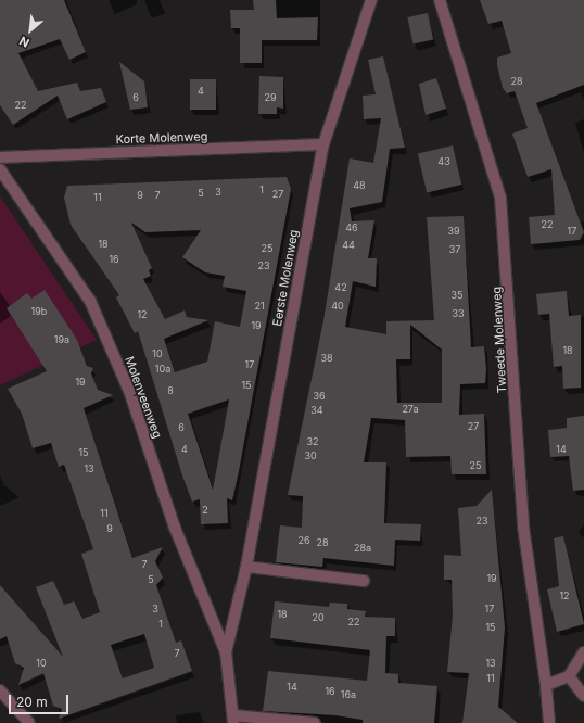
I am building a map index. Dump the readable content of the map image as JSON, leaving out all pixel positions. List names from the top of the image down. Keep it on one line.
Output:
{"streets":{"street":["Korte Molenweg","Eerste Molenweg","Tweede Molenweg","Molenveenweg"]},"crossings":[["Korte Molenweg","Eerste Molenweg"],["Eerste Molenweg","Molenveenweg"]],"house_numbers":["28","4","6","29","22","43","48","1","3","5","27","9","7","11","22","46","39","17","18","44","25","37","16","23","42","35","21","40","19b","33","12","19","19a","18","10","38","17","10a","19","15","8","36","27a","34","27","6","32","4","14","15","30","25","13","2","11","23","9","26","28","28a","7","19","5","12","3","17","18","20","22","1","15","7","10","13","11","14","16","16a"],"scale_bar":"20 m","north":"bottom left"}
